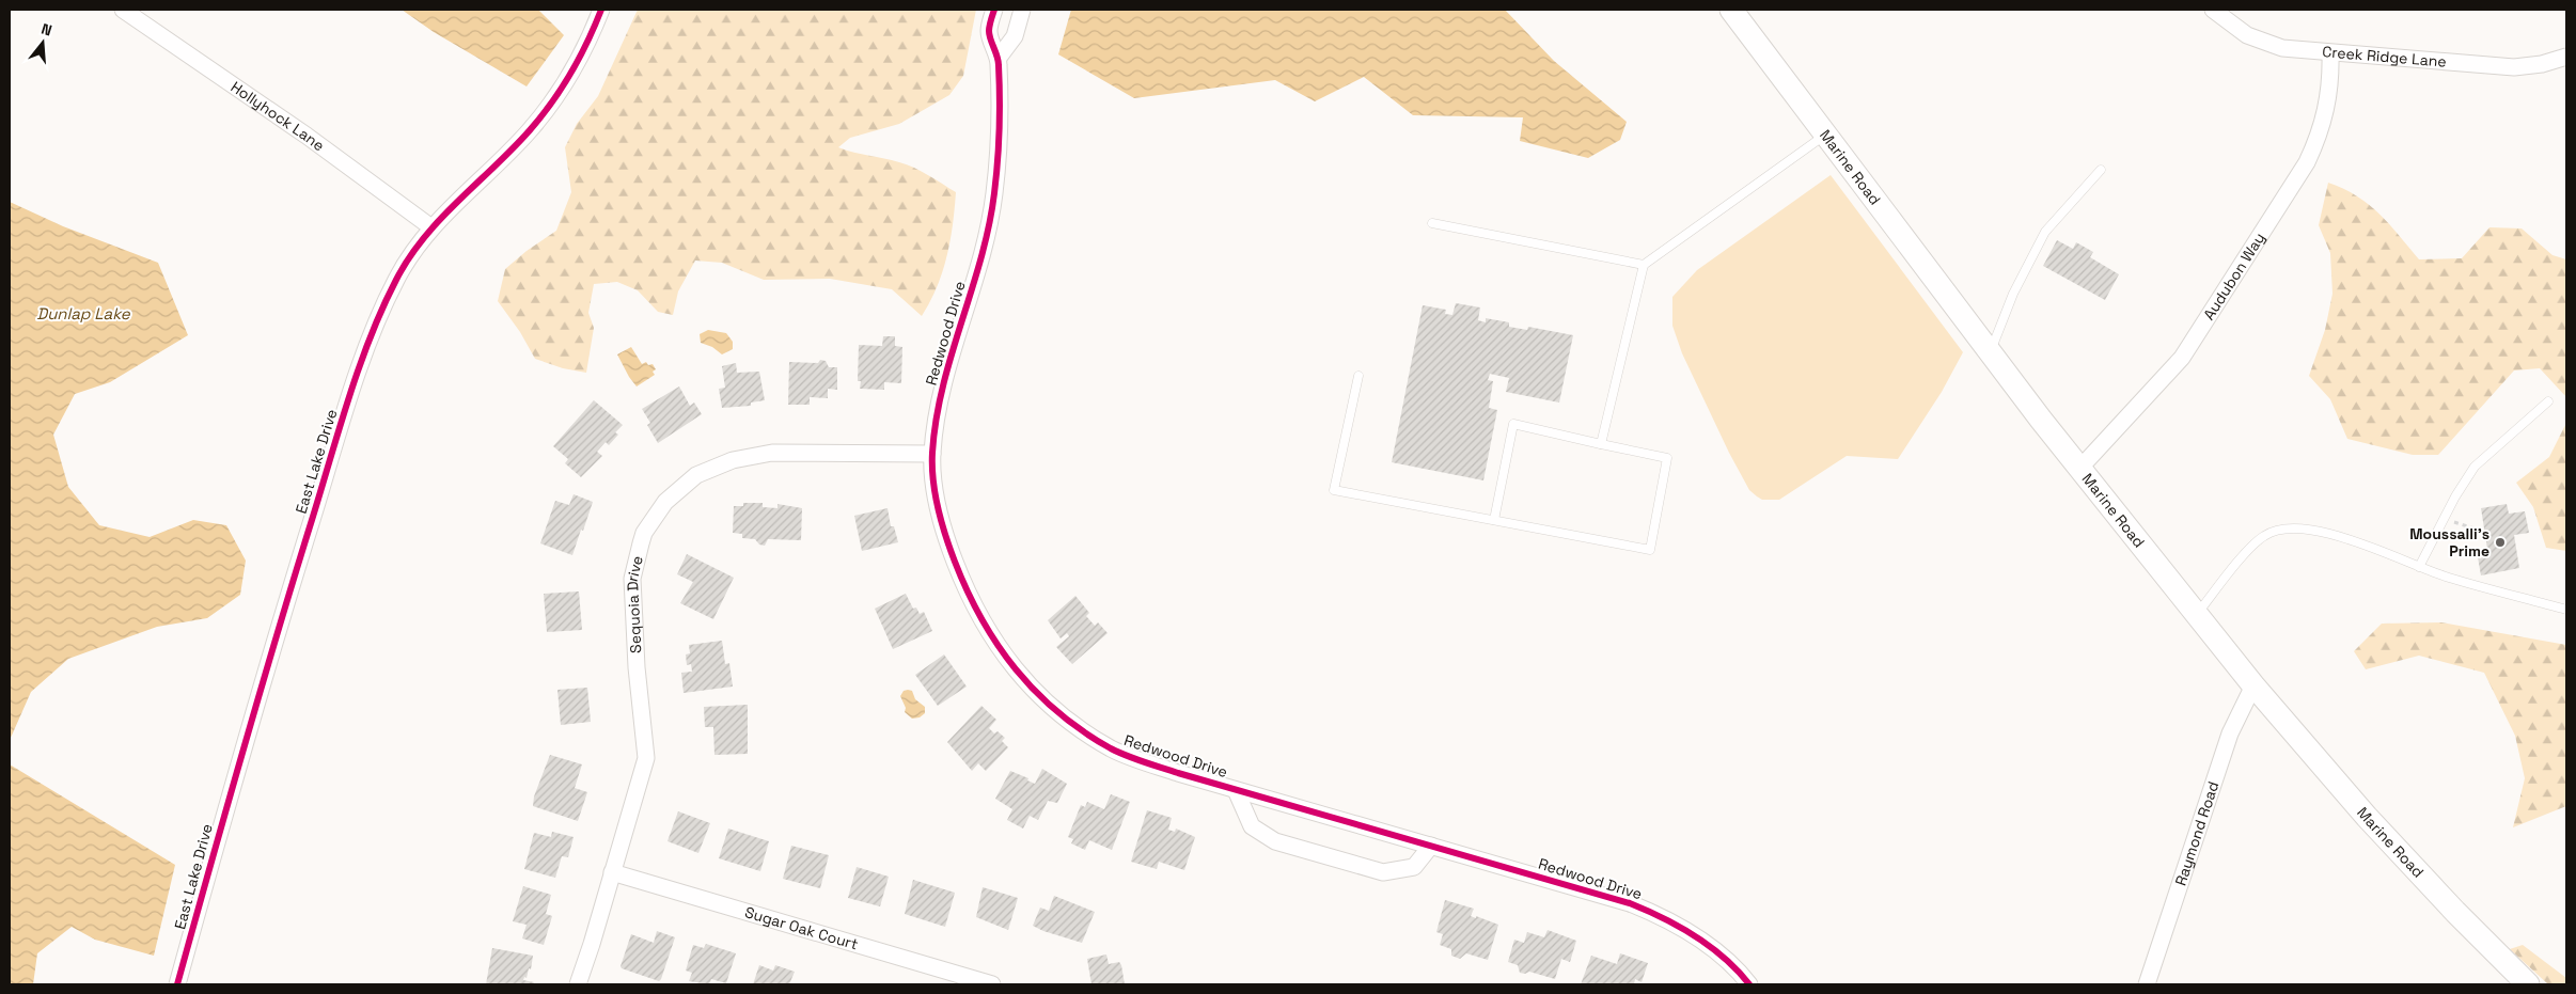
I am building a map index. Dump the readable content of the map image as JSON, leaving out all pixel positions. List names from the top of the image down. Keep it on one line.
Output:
{"streets":{"main road":["Marine Road"],"street":["Creek Ridge Lane","Hollyhock Lane","Audubon Way","Redwood Drive","East Lake Drive","Sequoia Drive","Raymond Road","Sugar Oak Court"]},"crossings":[["Creek Ridge Lane","Audubon Way"],["Hollyhock Lane","East Lake Drive"],["Marine Road","Audubon Way"],["Marine Road","Raymond Road"],["Redwood Drive","Sequoia Drive"],["Sequoia Drive","Sugar Oak Court"]],"water":["Dunlap Lake"],"places":["Moussalli’s Prime"],"north":"top"}
